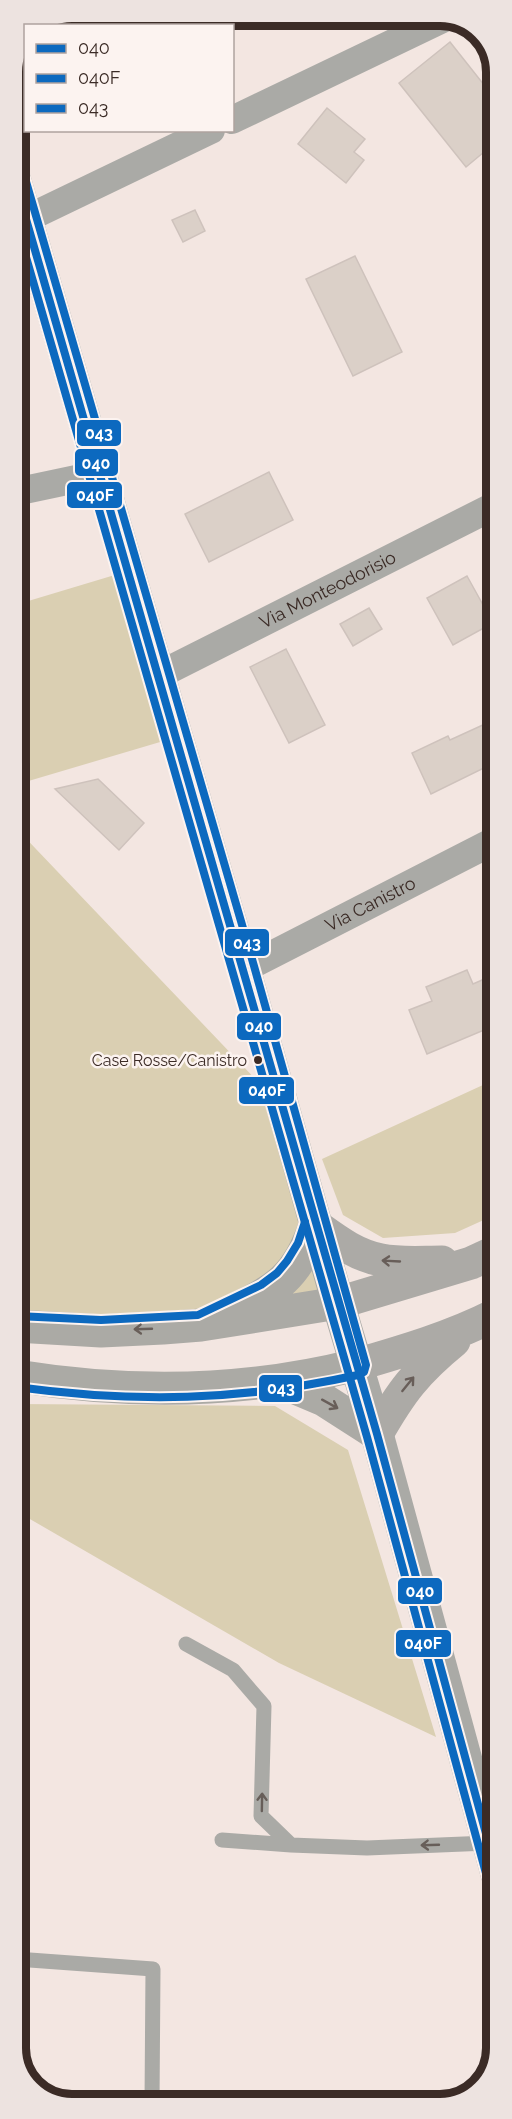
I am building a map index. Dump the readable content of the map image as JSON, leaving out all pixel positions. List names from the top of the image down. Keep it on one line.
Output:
{"streets":{"street":["Via Monteodorisio","Via Canistro"]},"places":["Case Rosse/Canistro"],"lines":["transit line 043","transit line 040","transit line 040F"],"legend":["040","040F","043"]}
